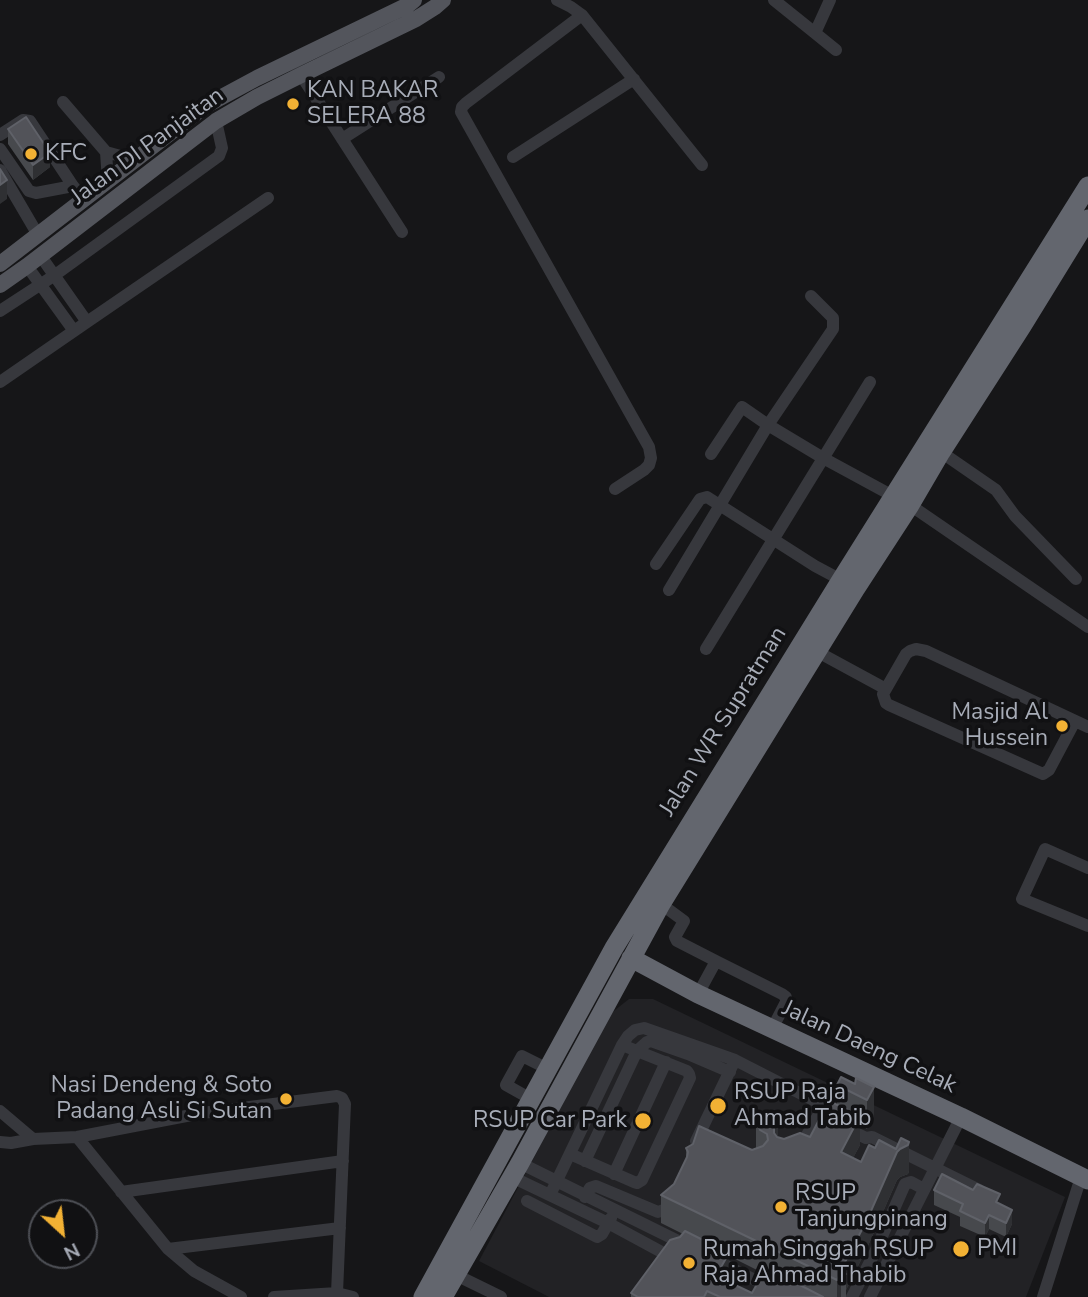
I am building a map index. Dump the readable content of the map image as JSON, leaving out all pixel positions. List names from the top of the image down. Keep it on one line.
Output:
{"streets":{"highway":["Jalan WR Supratman","Jalan Daeng Celak"],"main road":["Jalan DI Panjaitan"]},"crossings":[["Jalan WR Supratman","Jalan Daeng Celak"]],"places":["KAN BAKAR SELERA 88","KFC","Masjid Al Hussein","Nasi Dendeng & Soto Padang Asli Si Sutan","RSUP Raja Ahmad Tabib","RSUP Car Park","RSUP Tanjungpinang","PMI","Rumah Singgah RSUP Raja Ahmad Thabib"],"north":"bottom right"}
